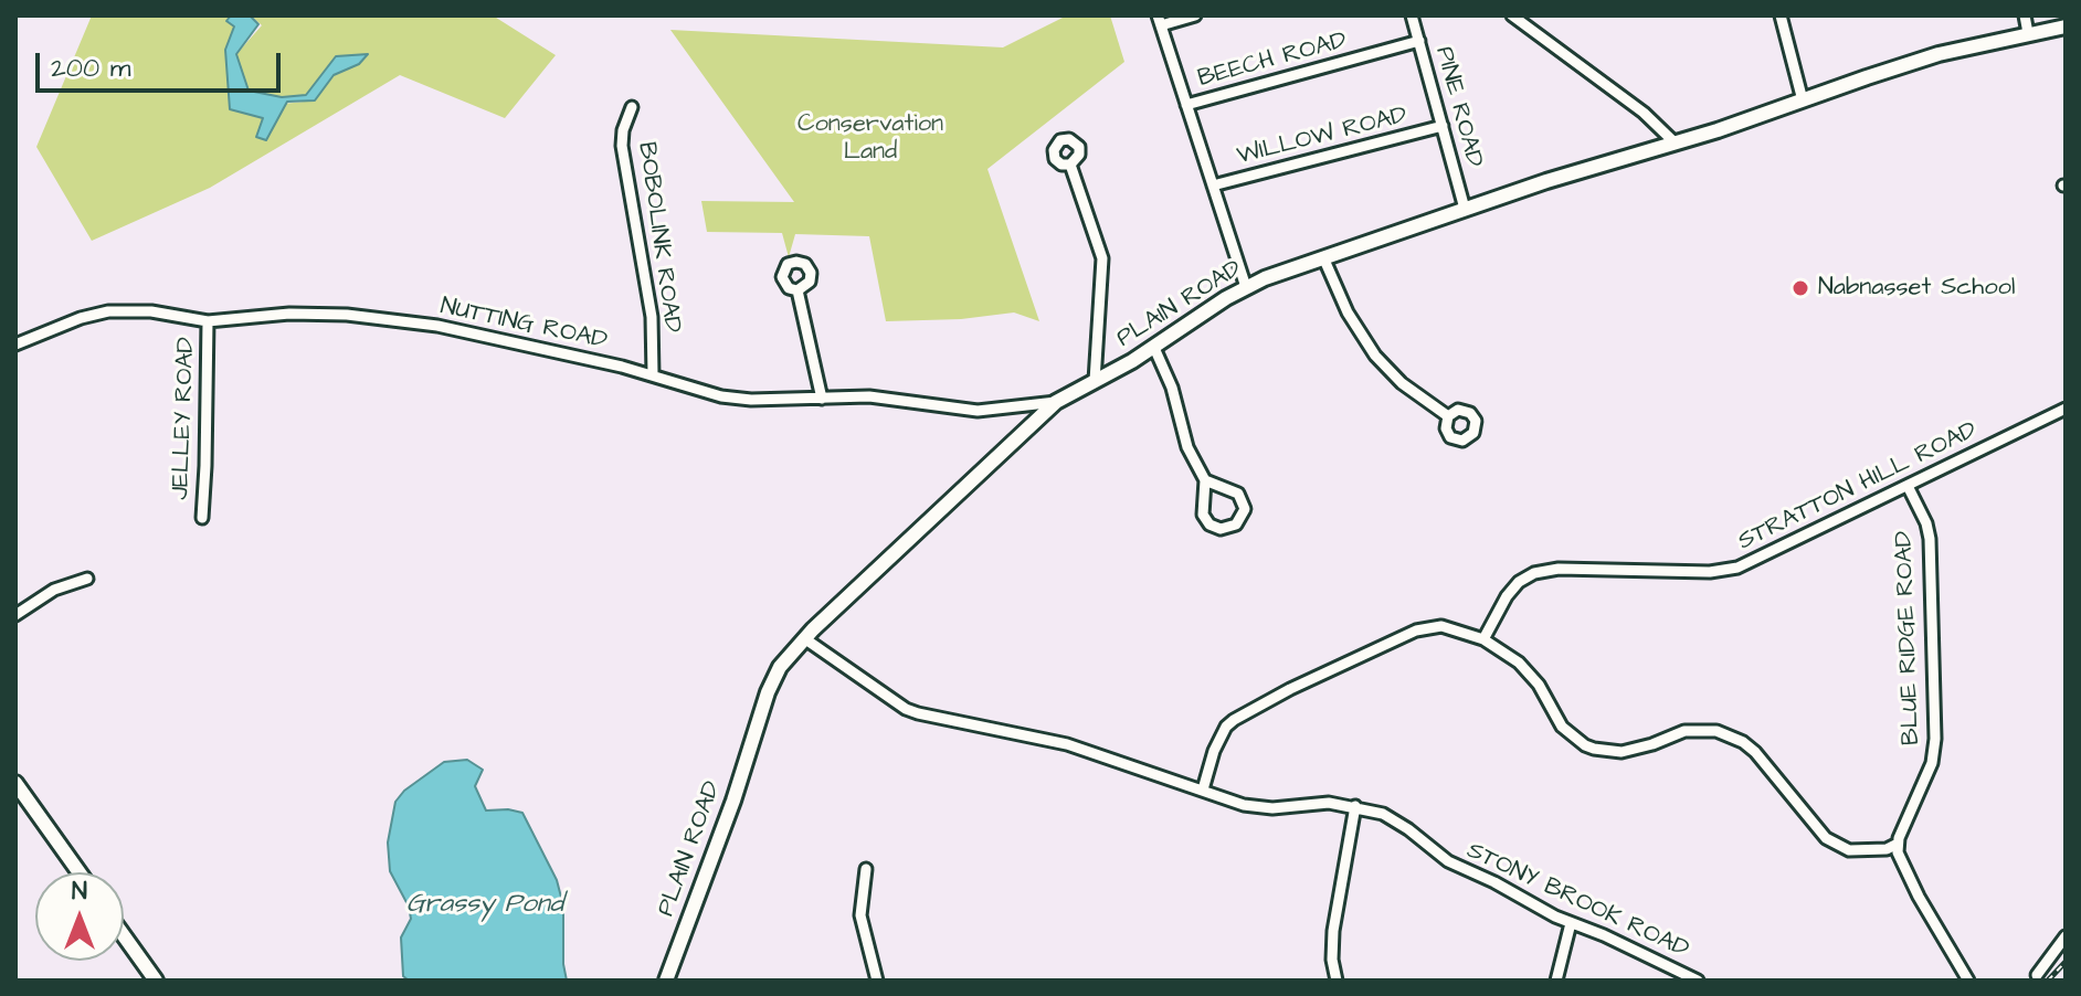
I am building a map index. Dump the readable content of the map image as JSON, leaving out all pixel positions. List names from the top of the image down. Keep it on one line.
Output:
{"streets":{"main road":["PLAIN ROAD"],"street":["BEECH ROAD","PINE ROAD","WILLOW ROAD","BOBOLINK ROAD","NUTTING ROAD","JELLEY ROAD","STRATTON HILL ROAD","BLUE RIDGE ROAD","STONY BROOK ROAD"]},"crossings":[["BEECH ROAD","PINE ROAD"],["PINE ROAD","WILLOW ROAD"],["PINE ROAD","PLAIN ROAD"],["BOBOLINK ROAD","NUTTING ROAD"],["PLAIN ROAD","NUTTING ROAD"],["PLAIN ROAD","STONY BROOK ROAD"],["NUTTING ROAD","JELLEY ROAD"],["STRATTON HILL ROAD","BLUE RIDGE ROAD"]],"water":["Grassy Pond"],"parks":["Conservation Land"],"places":["Nabnasset School"],"scale_bar":"200 m","north":"top"}
